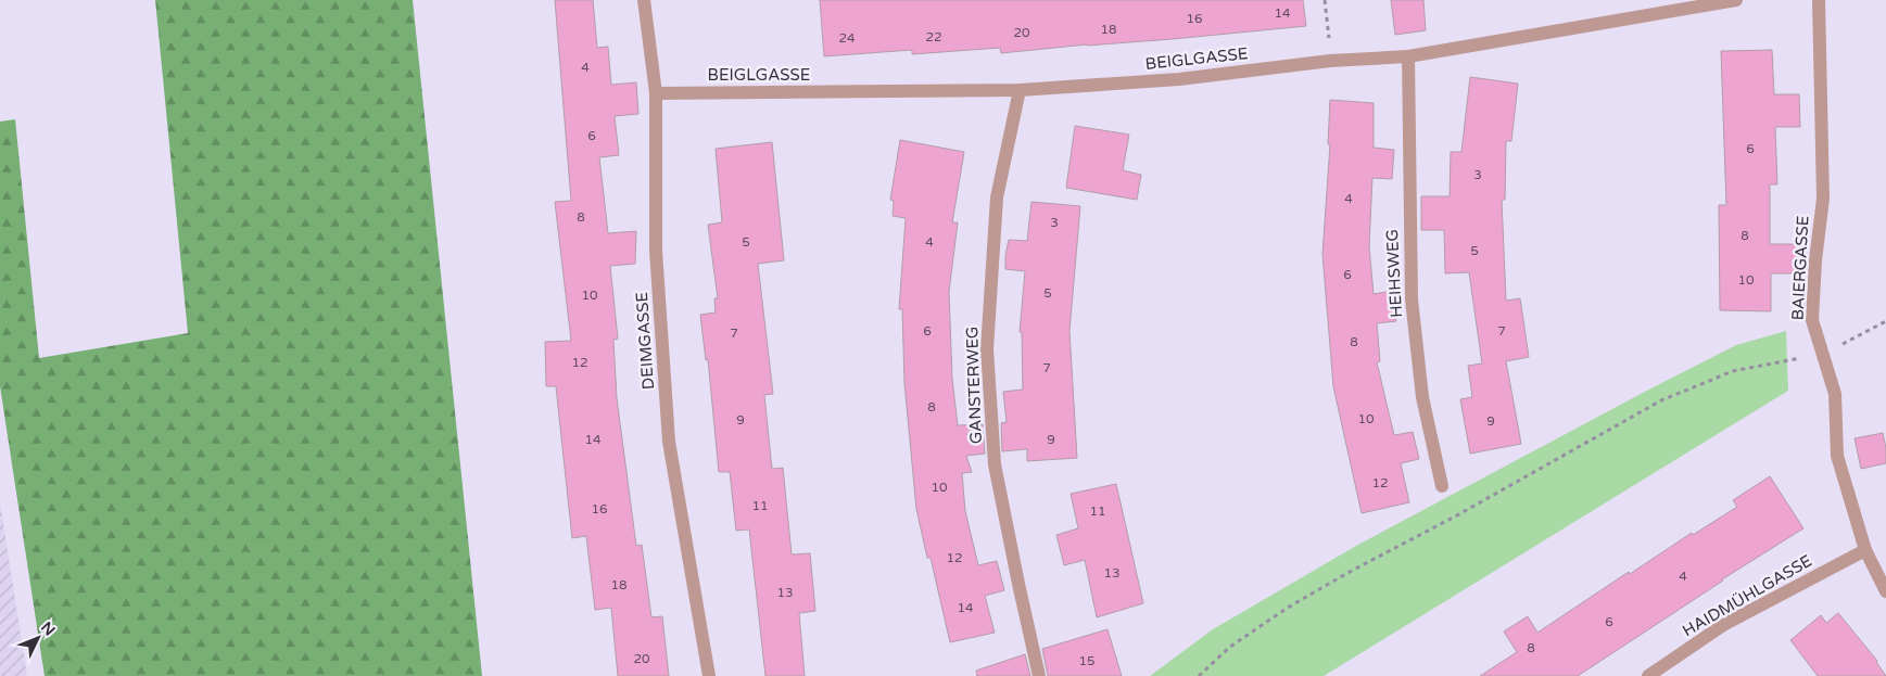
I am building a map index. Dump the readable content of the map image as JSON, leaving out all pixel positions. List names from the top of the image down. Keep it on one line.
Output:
{"streets":{"street":["BEIGLGASSE","BAIERGASSE","HEIHSWEG","DEIMGASSE","GANSTERWEG","HAIDMÜHLGASSE"]},"crossings":[["BEIGLGASSE","HEIHSWEG"],["BEIGLGASSE","DEIMGASSE"],["BEIGLGASSE","GANSTERWEG"],["BAIERGASSE","HAIDMÜHLGASSE"]],"house_numbers":["14","16","18","20","22","24","4","6","6","3","4","8","3","8","5","4","5","6","10","5","10","6","7","7","8","12","7","8","10","9","9","14","9","12","10","11","16","11","12","13","4","18","13","14","6","8","20","15"],"north":"top right"}
